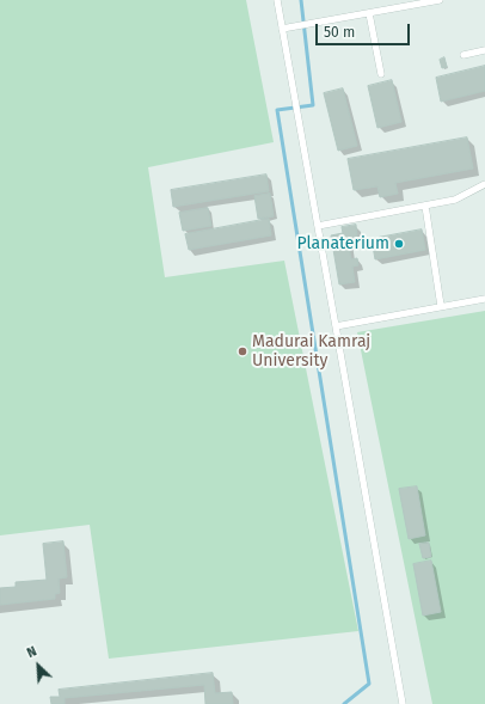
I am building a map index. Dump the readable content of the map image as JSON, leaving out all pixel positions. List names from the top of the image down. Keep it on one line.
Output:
{"places":["Planaterium","Madurai Kamraj University"],"scale_bar":"50 m","north":"top left"}
